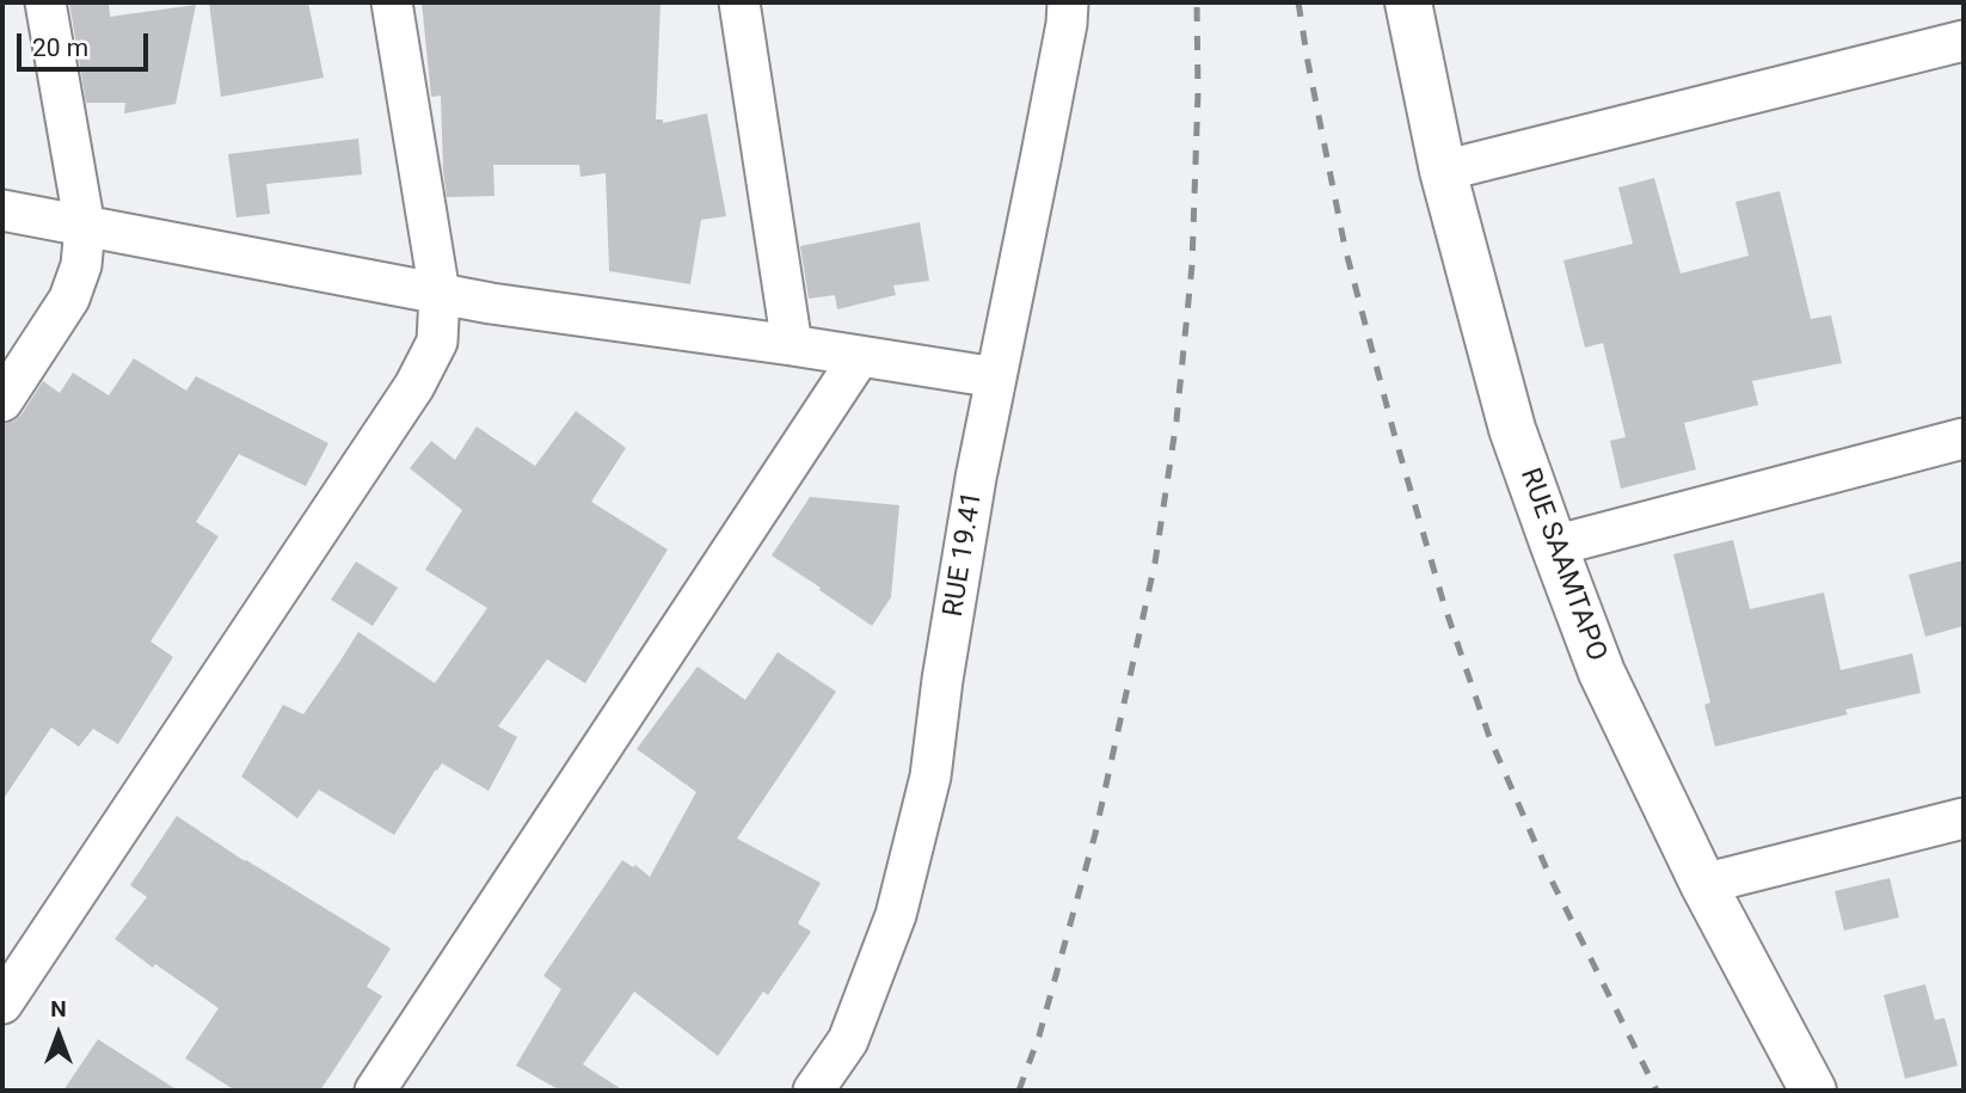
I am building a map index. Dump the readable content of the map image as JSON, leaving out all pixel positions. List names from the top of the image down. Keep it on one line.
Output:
{"streets":{"main road":["RUE SAAMTAPO"],"street":["RUE 19.41"]},"scale_bar":"20 m","north":"top"}
